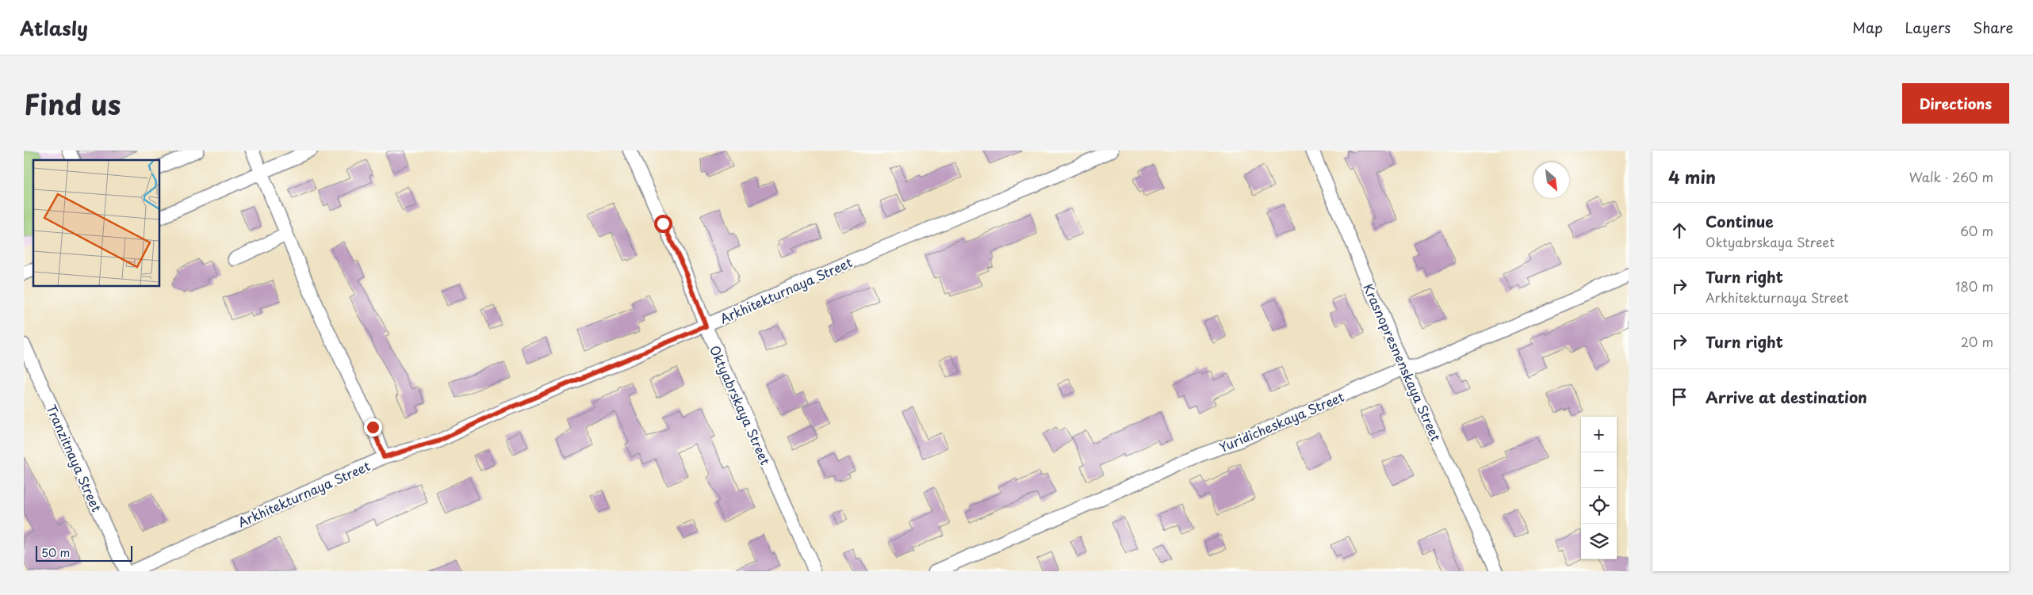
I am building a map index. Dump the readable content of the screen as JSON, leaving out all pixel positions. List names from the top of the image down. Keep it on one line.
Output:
{"streets":{"street":["Arkhitekturnaya Street","Krasnopresnenskaya Street","Oktyabrskaya Street","Yuridicheskaya Street","Tranzitnaya Street"]},"crossings":[["Arkhitekturnaya Street","Oktyabrskaya Street"],["Arkhitekturnaya Street","Tranzitnaya Street"],["Krasnopresnenskaya Street","Yuridicheskaya Street"]],"scale_bar":"50 m","north":"bottom right","page":{"header":"Atlasly","nav":["Map","Layers","Share"],"title":"Find us","buttons":"Directions","heading":["4 min","Walk · 260 m"],"list":[["Continue","Oktyabrskaya Street","60 m"],["Turn right","Arkhitekturnaya Street","180 m"],["Turn right","20 m"],"Arrive at destination"],"map_buttons":["+","−"],"scale":"50 m"}}
